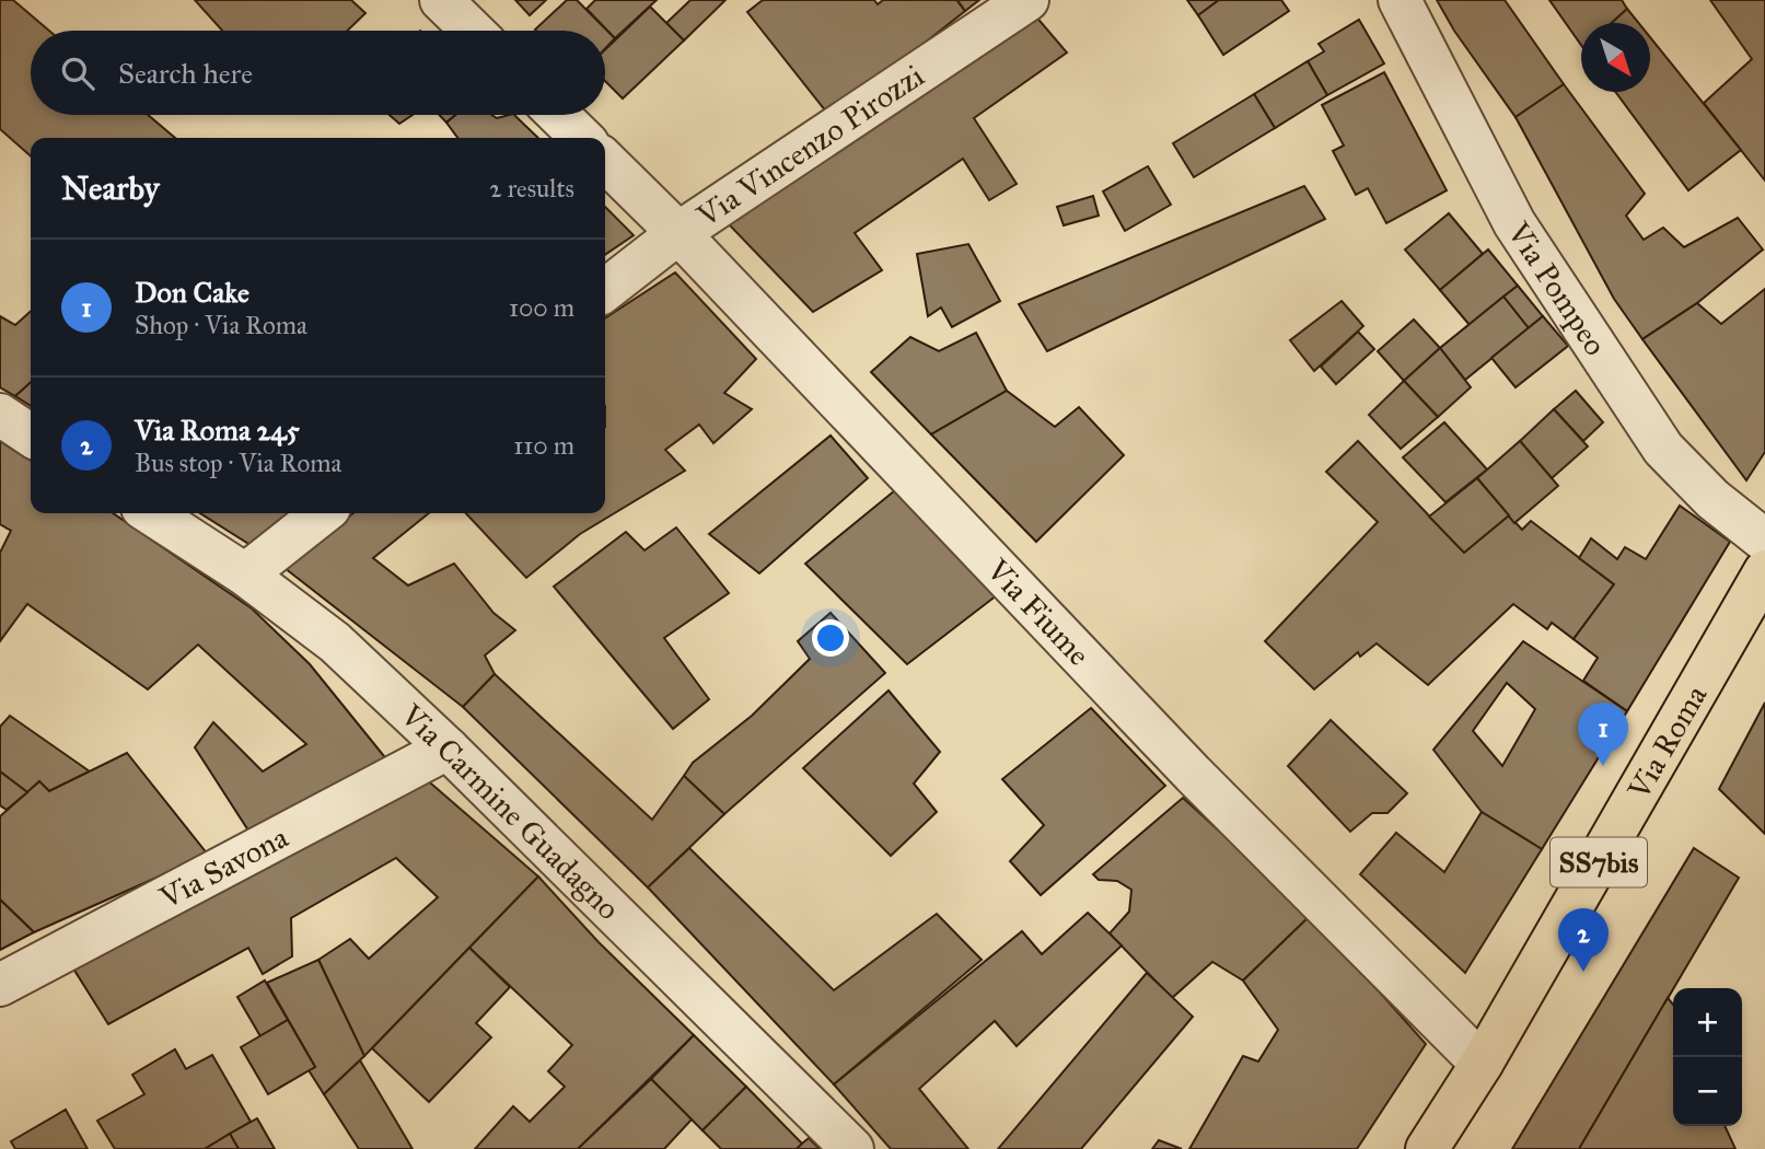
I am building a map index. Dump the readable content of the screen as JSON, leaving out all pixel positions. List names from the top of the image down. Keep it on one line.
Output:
{"streets":{"main road":["Via Roma","SS7bis"],"street":["Via Vincenzo Pirozzi","Via Pompeo","Via Fiume","Via Carmine Guadagno","Via Savona"]},"crossings":[["Via Vincenzo Pirozzi","Via Fiume"],["Via Fiume","Via Roma"],["Via Carmine Guadagno","Via Savona"]],"north":"bottom right","page":{"search":"Search here","heading":["Nearby","2 results"],"list":[{"mark":"1","name":"Don Cake","note":"Shop · Via Roma","value":"100 m"},{"mark":"2","name":"Via Roma 245","note":"Bus stop · Via Roma","value":"110 m"}],"pins":["1","2"],"map_buttons":["+","−"]}}
